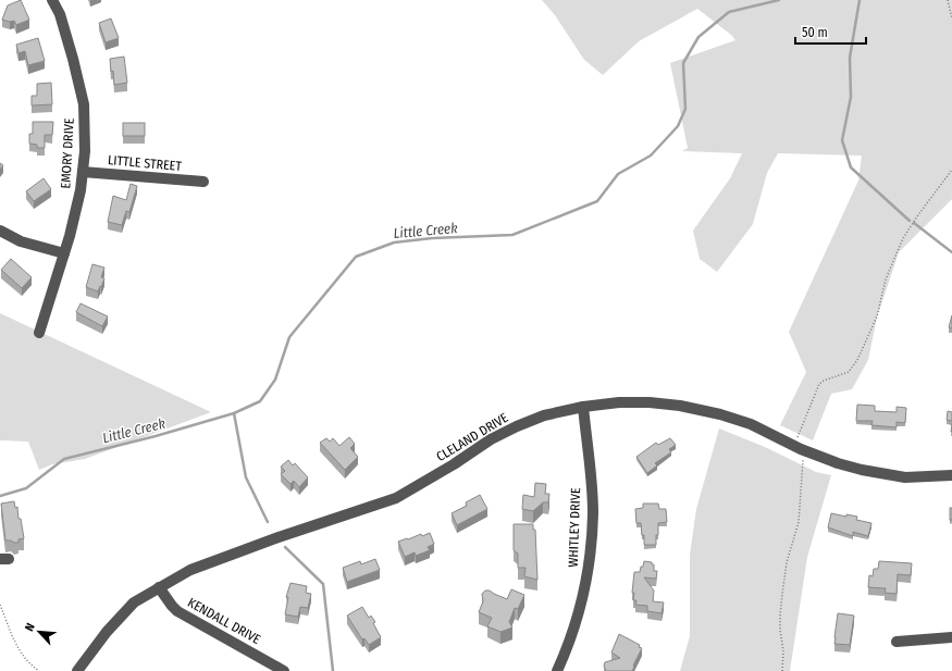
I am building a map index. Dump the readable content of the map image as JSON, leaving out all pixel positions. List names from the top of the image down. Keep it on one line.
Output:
{"streets":{"street":["EMORY DRIVE","LITTLE STREET","CLELAND DRIVE","WHITLEY DRIVE","KENDALL DRIVE"]},"crossings":[["EMORY DRIVE","LITTLE STREET"],["CLELAND DRIVE","WHITLEY DRIVE"],["CLELAND DRIVE","KENDALL DRIVE"]],"water":["Little Creek"],"scale_bar":"50 m","north":"top left"}
